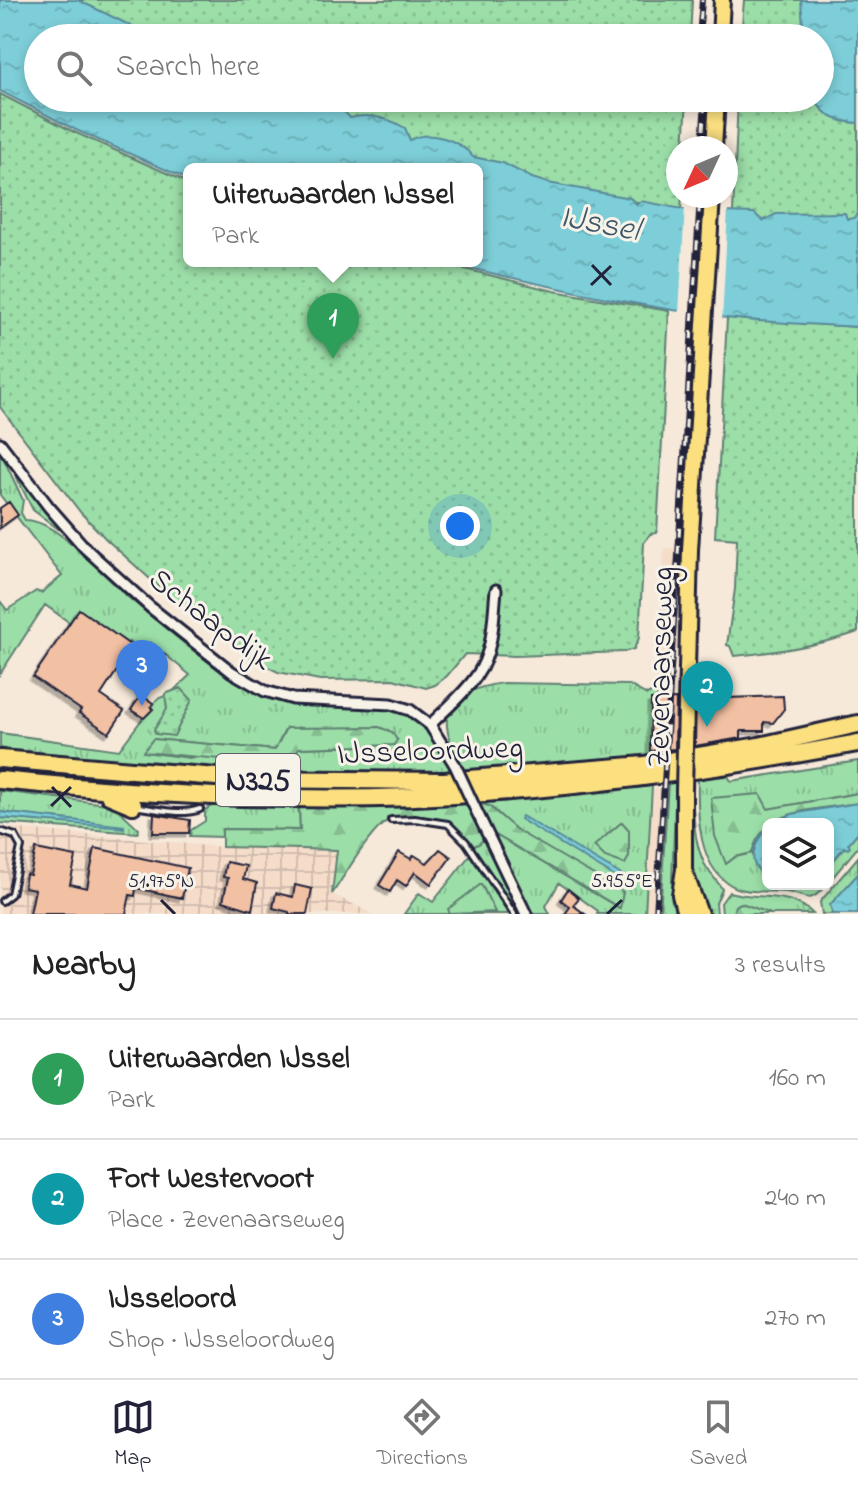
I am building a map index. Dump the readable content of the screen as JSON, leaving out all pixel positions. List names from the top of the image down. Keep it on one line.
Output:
{"streets":{"highway":["IJsseloordweg","N325"],"main road":["Zevenaarseweg"],"street":["Schaapdijk"]},"water":["IJssel"],"north":"bottom left","page":{"search":"Search here","popup":["Uiterwaarden IJssel","Park"],"pins":["1","3","2"],"heading":["Nearby","3 results"],"list":[{"mark":"1","name":"Uiterwaarden IJssel","note":"Park","value":"160 m"},{"mark":"2","name":"Fort Westervoort","note":"Place · Zevenaarseweg","value":"240 m"},{"mark":"3","name":"IJsseloord","note":"Shop · IJsseloordweg","value":"270 m"}],"nav":["Map","Directions","Saved"]},"coordinates":["51.975°N","5.955°E"]}
